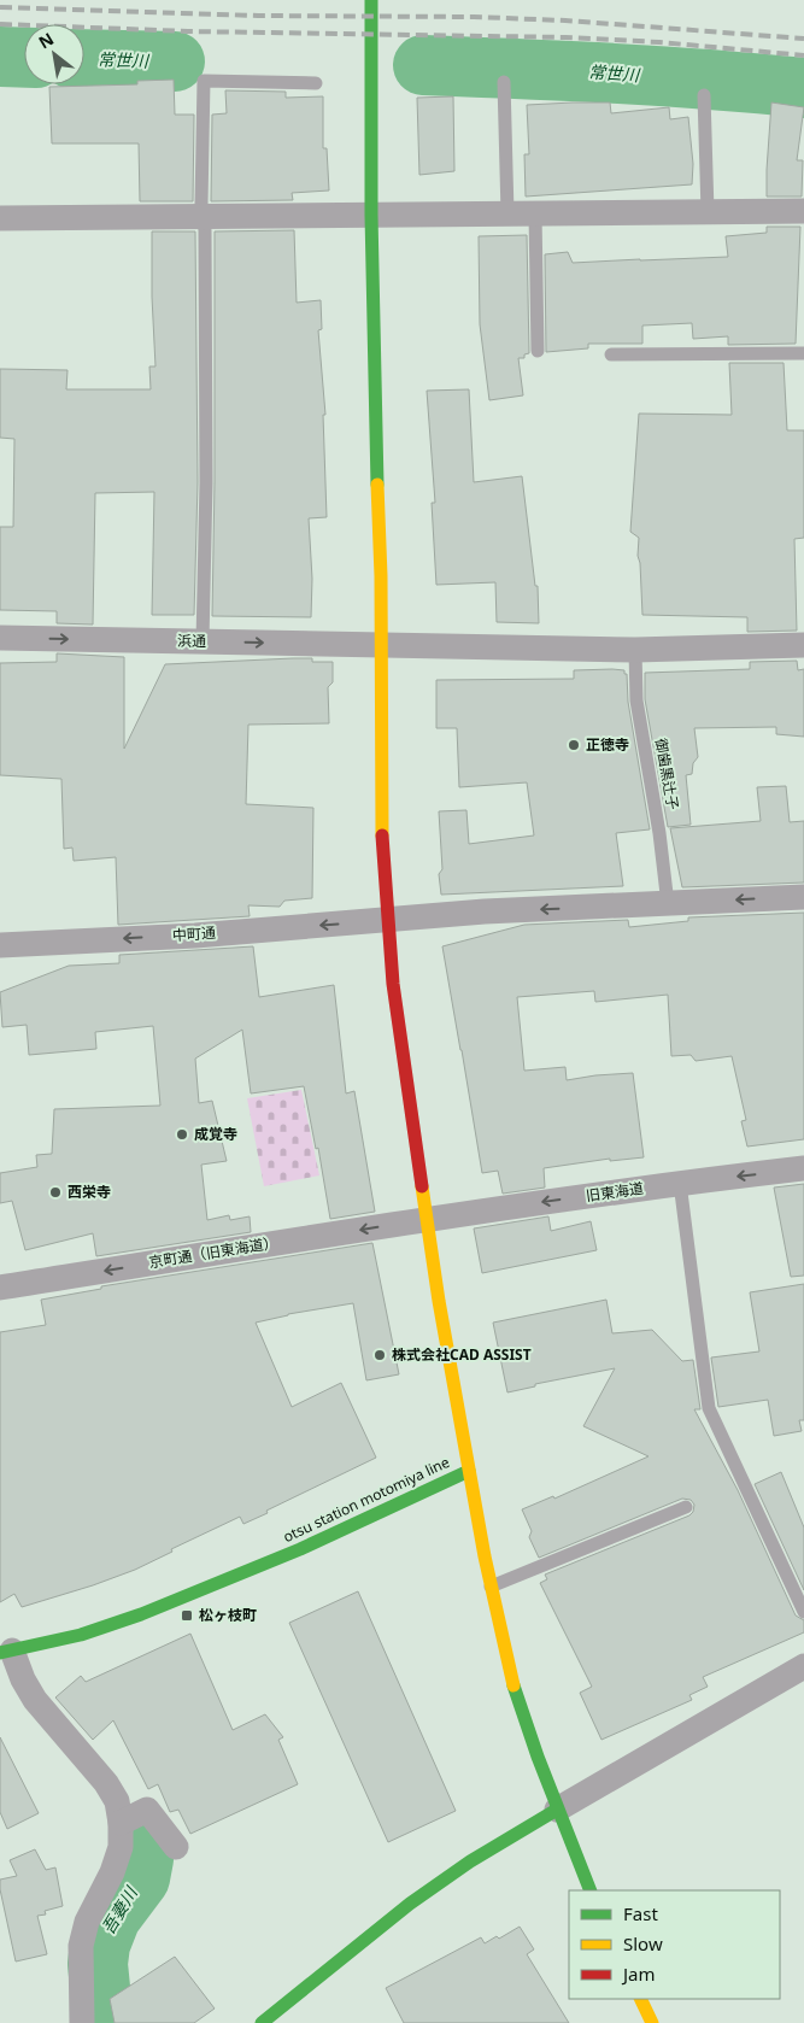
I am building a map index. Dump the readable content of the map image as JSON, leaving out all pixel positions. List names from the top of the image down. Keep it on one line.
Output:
{"streets":{"street":["浜通","中町通","旧東海道","京町通（旧東海道）","otsu station motomiya line"],"lane":["御歯黒辻子"]},"crossings":[["浜通","御歯黒辻子"],["御歯黒辻子","中町通"],["旧東海道","京町通（旧東海道）"]],"one_way":["浜通","中町通","旧東海道","京町通（旧東海道）"],"water":["常世川","吾妻川"],"places":{"other":["正徳寺","成覚寺","西栄寺","株式会社CAD ASSIST"],"transit":["松ヶ枝町"]},"legend":["Fast","Slow","Jam"],"north":"top left"}
